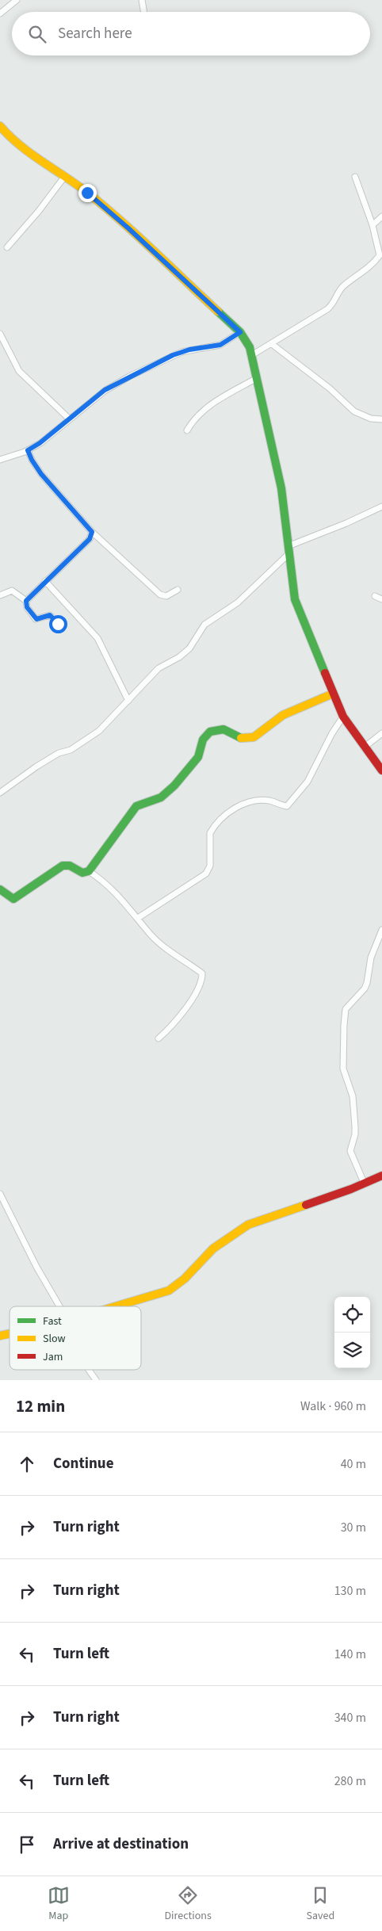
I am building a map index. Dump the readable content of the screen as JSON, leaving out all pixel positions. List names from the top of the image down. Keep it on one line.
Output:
{"legend":["Fast","Slow","Jam"],"page":{"search":"Search here","heading":["12 min","Walk · 960 m"],"list":[["Continue","40 m"],["Turn right","30 m"],["Turn right","130 m"],["Turn left","140 m"],["Turn right","340 m"],["Turn left","280 m"],"Arrive at destination"],"nav":["Map","Directions","Saved"]}}
